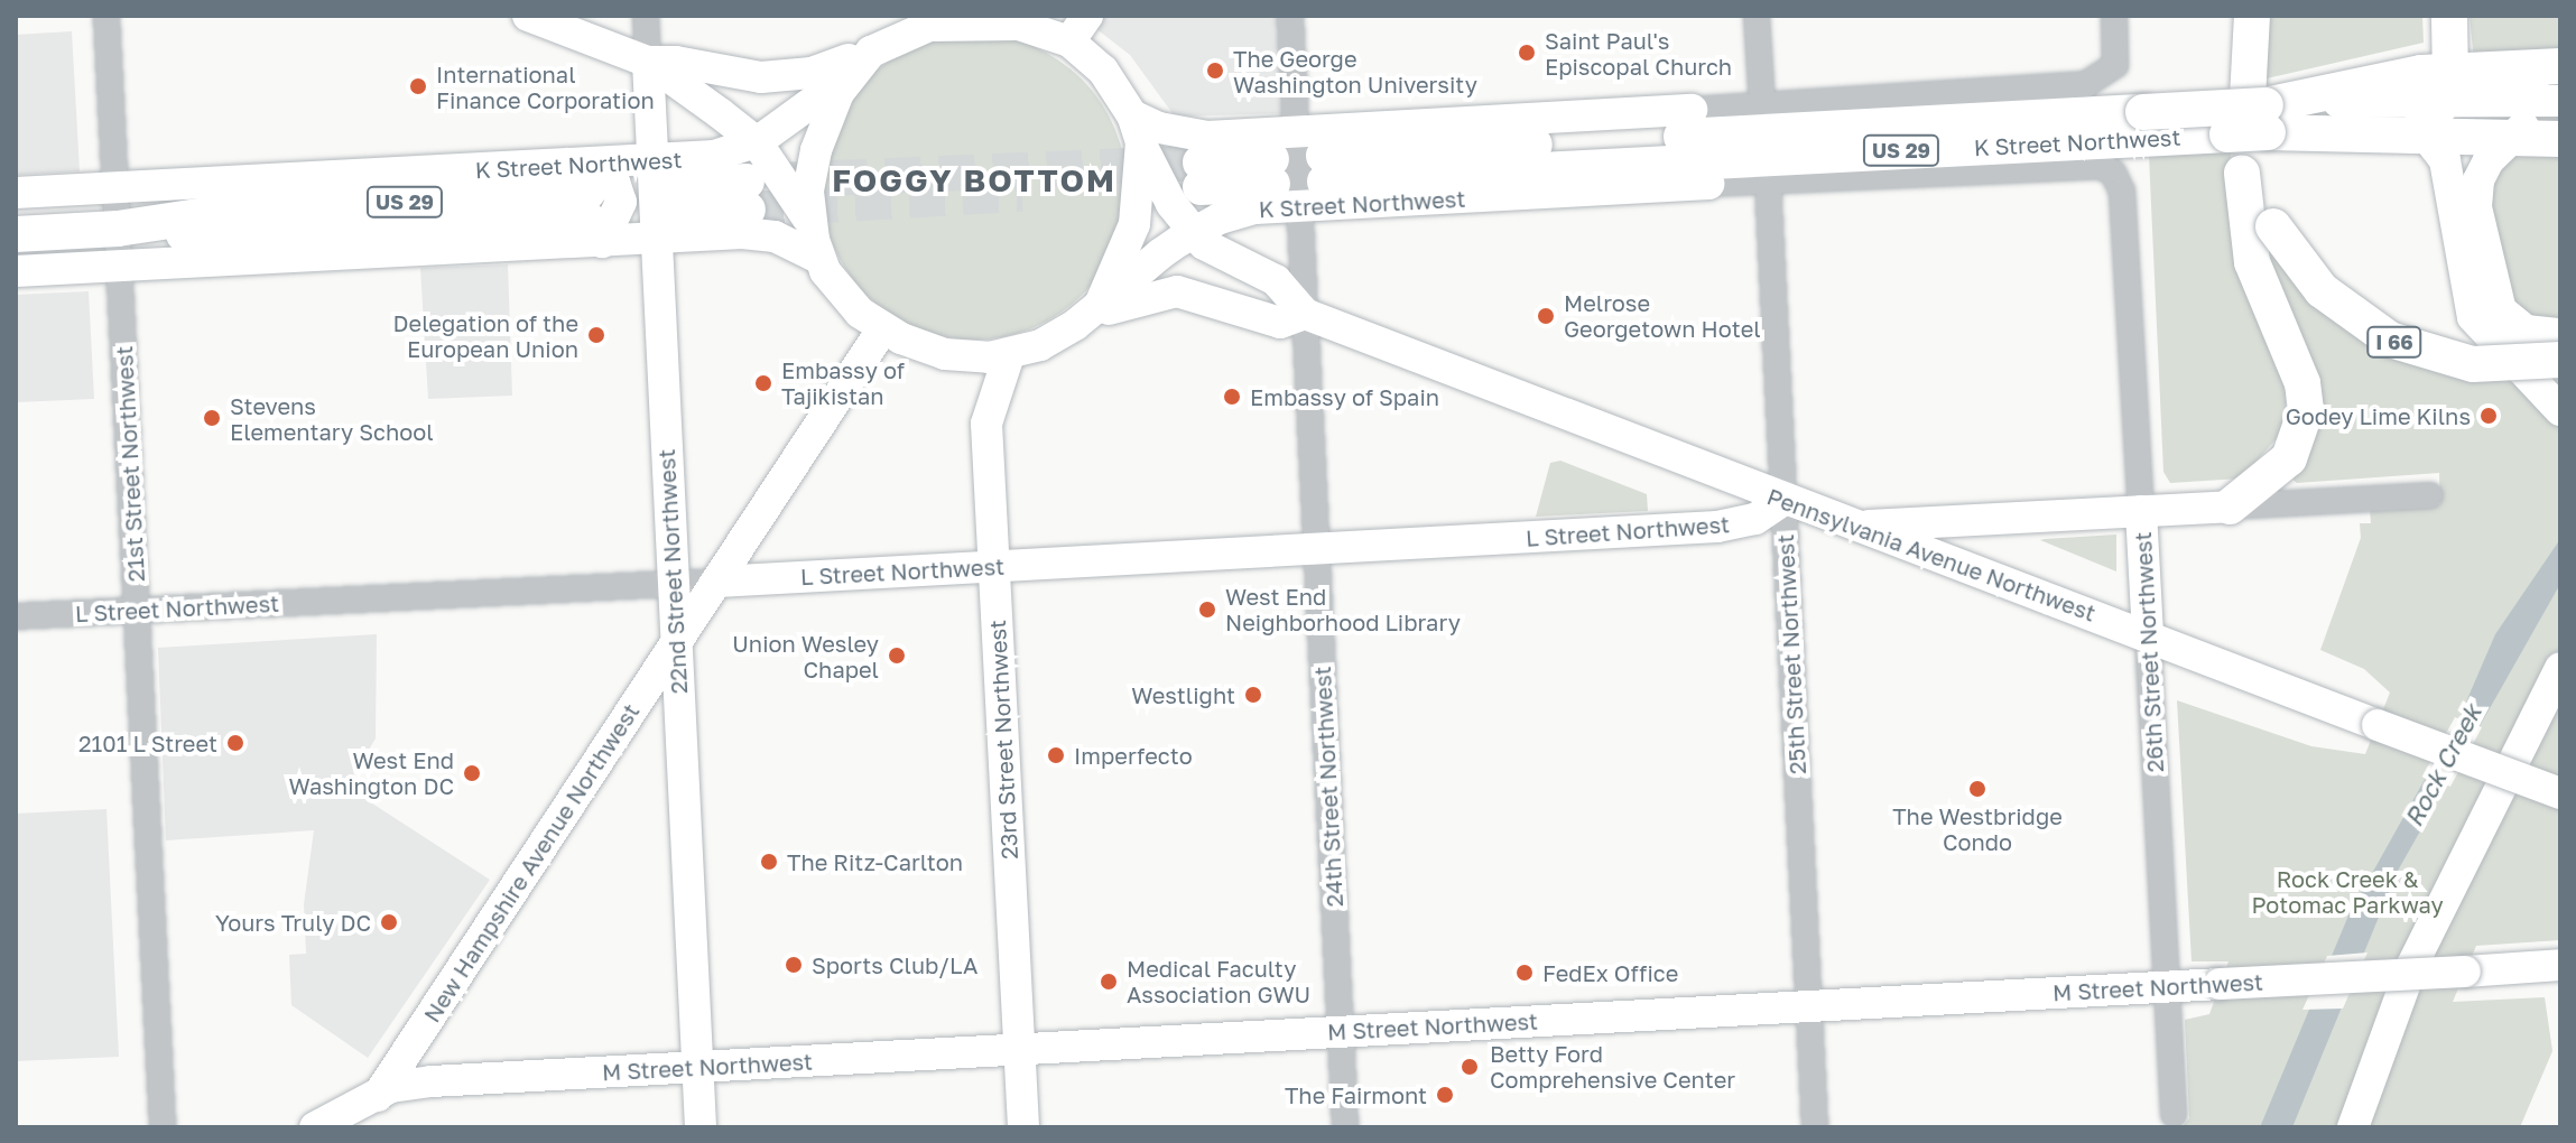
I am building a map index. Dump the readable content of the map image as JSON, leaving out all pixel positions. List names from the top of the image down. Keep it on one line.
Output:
{"streets":{"highway":["K Street Northwest","US 29","I 66"],"main road":["L Street Northwest","Pennsylvania Avenue Northwest","22nd Street Northwest","26th Street Northwest","23rd Street Northwest","New Hampshire Avenue Northwest","M Street Northwest"],"street":["21st Street Northwest","25th Street Northwest","24th Street Northwest"]},"crossings":[["K Street Northwest","US 29"],["K Street Northwest","21st Street Northwest"],["K Street Northwest","Pennsylvania Avenue Northwest"],["K Street Northwest","22nd Street Northwest"],["K Street Northwest","26th Street Northwest"],["K Street Northwest","25th Street Northwest"],["K Street Northwest","24th Street Northwest"],["21st Street Northwest","L Street Northwest"],["L Street Northwest","Pennsylvania Avenue Northwest"],["L Street Northwest","22nd Street Northwest"],["L Street Northwest","25th Street Northwest"],["L Street Northwest","23rd Street Northwest"],["L Street Northwest","24th Street Northwest"],["L Street Northwest","New Hampshire Avenue Northwest"],["Pennsylvania Avenue Northwest","26th Street Northwest"],["Pennsylvania Avenue Northwest","25th Street Northwest"],["Pennsylvania Avenue Northwest","24th Street Northwest"],["22nd Street Northwest","New Hampshire Avenue Northwest"],["22nd Street Northwest","M Street Northwest"],["26th Street Northwest","M Street Northwest"],["25th Street Northwest","M Street Northwest"],["23rd Street Northwest","M Street Northwest"],["24th Street Northwest","M Street Northwest"],["New Hampshire Avenue Northwest","M Street Northwest"]],"districts":["FOGGY BOTTOM"],"water":["Rock Creek"],"parks":["Rock Creek & Potomac Parkway"],"places":["Saint Paul's Episcopal Church","The George Washington University","International Finance Corporation","Melrose Georgetown Hotel","Delegation of the European Union","Embassy of Tajikistan","Embassy of Spain","Godey Lime Kilns","Stevens Elementary School","West End Neighborhood Library","Union Wesley Chapel","Westlight","2101 L Street","Imperfecto","West End Washington DC","The Westbridge Condo","The Ritz-Carlton","Yours Truly DC","Sports Club/LA","FedEx Office","Medical Faculty Association GWU","Betty Ford Comprehensive Center","The Fairmont"]}
